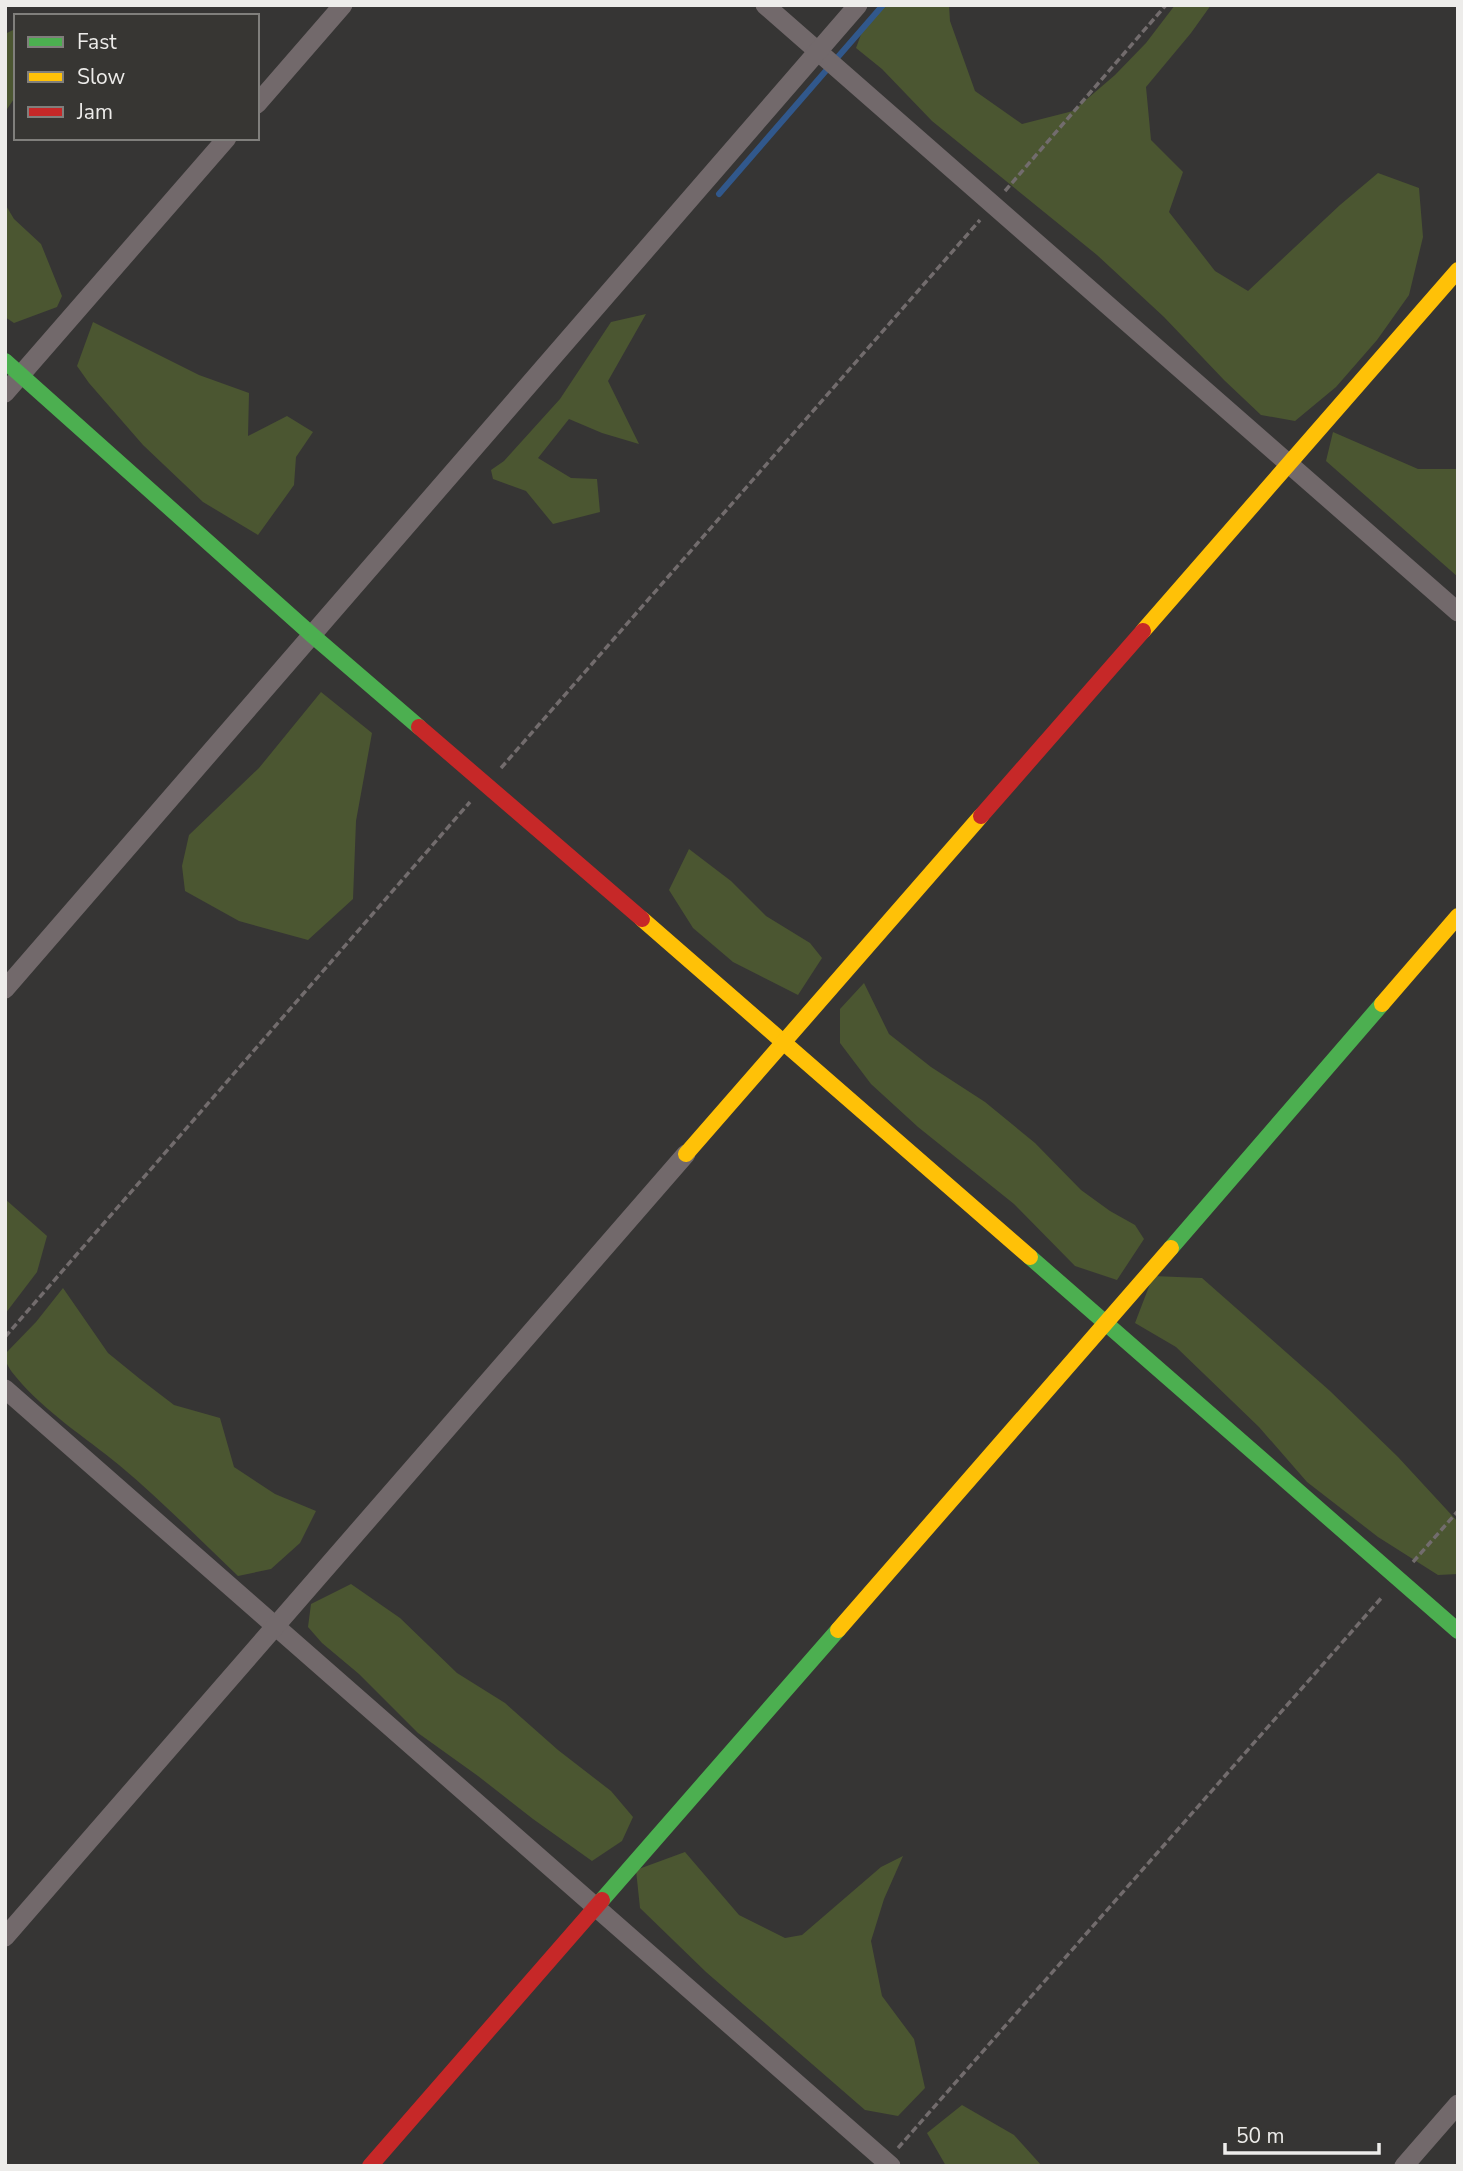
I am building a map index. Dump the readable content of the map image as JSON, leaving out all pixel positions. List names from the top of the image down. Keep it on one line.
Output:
{"legend":["Fast","Slow","Jam"],"scale_bar":"50 m"}
